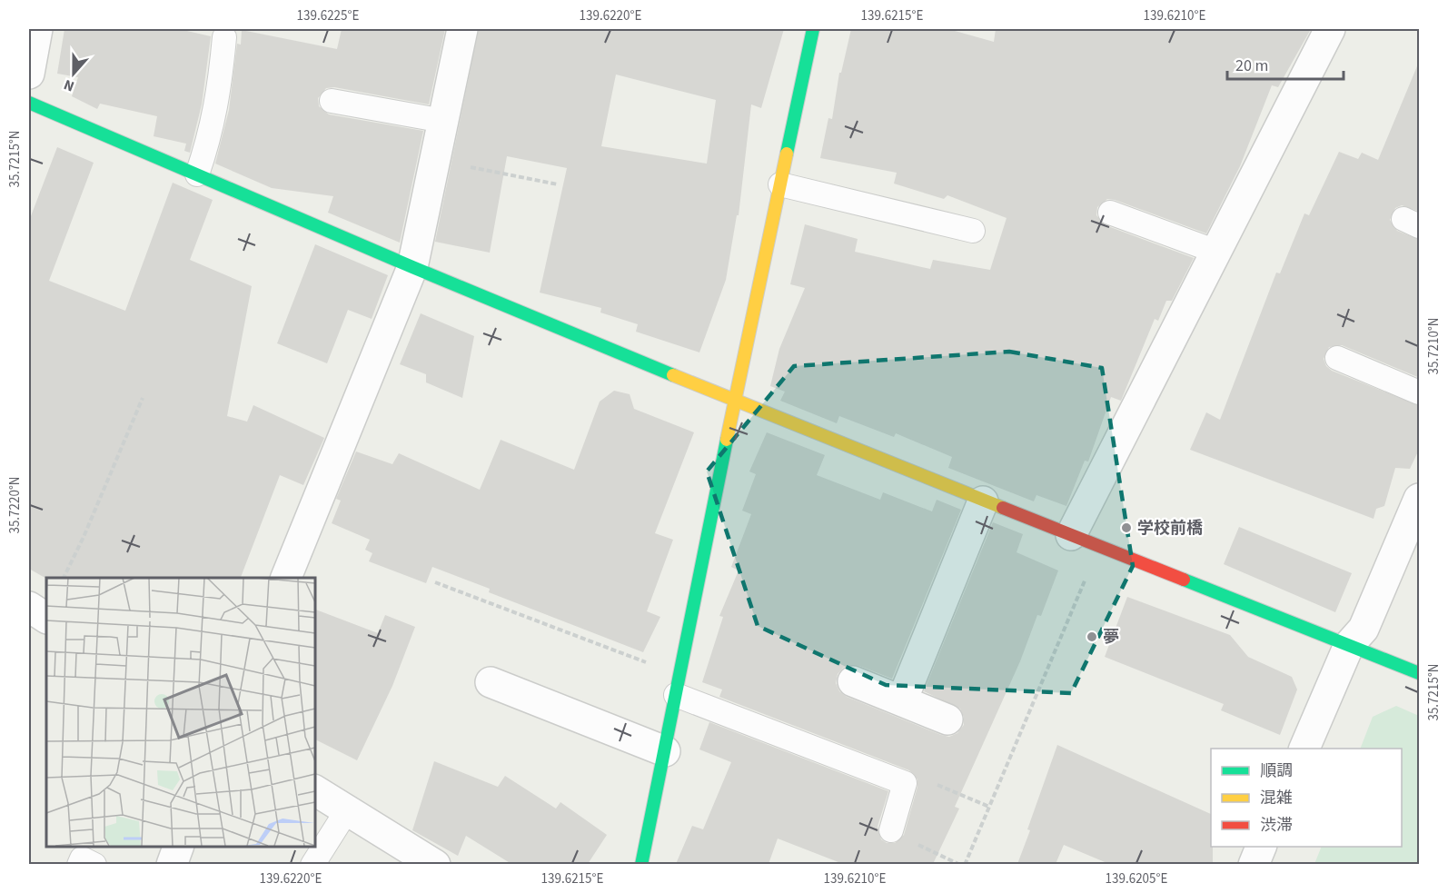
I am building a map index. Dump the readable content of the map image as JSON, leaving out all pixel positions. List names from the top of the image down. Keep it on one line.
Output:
{"places":["学校前橋","夢"],"legend":["順調","混雑","渋滞"],"scale_bar":"20 m","north":"bottom","coordinates":["139.6225°E","139.6220°E","139.6215°E","139.6210°E","35.7215°N","35.7210°N","35.7220°N","139.6205°E"]}
